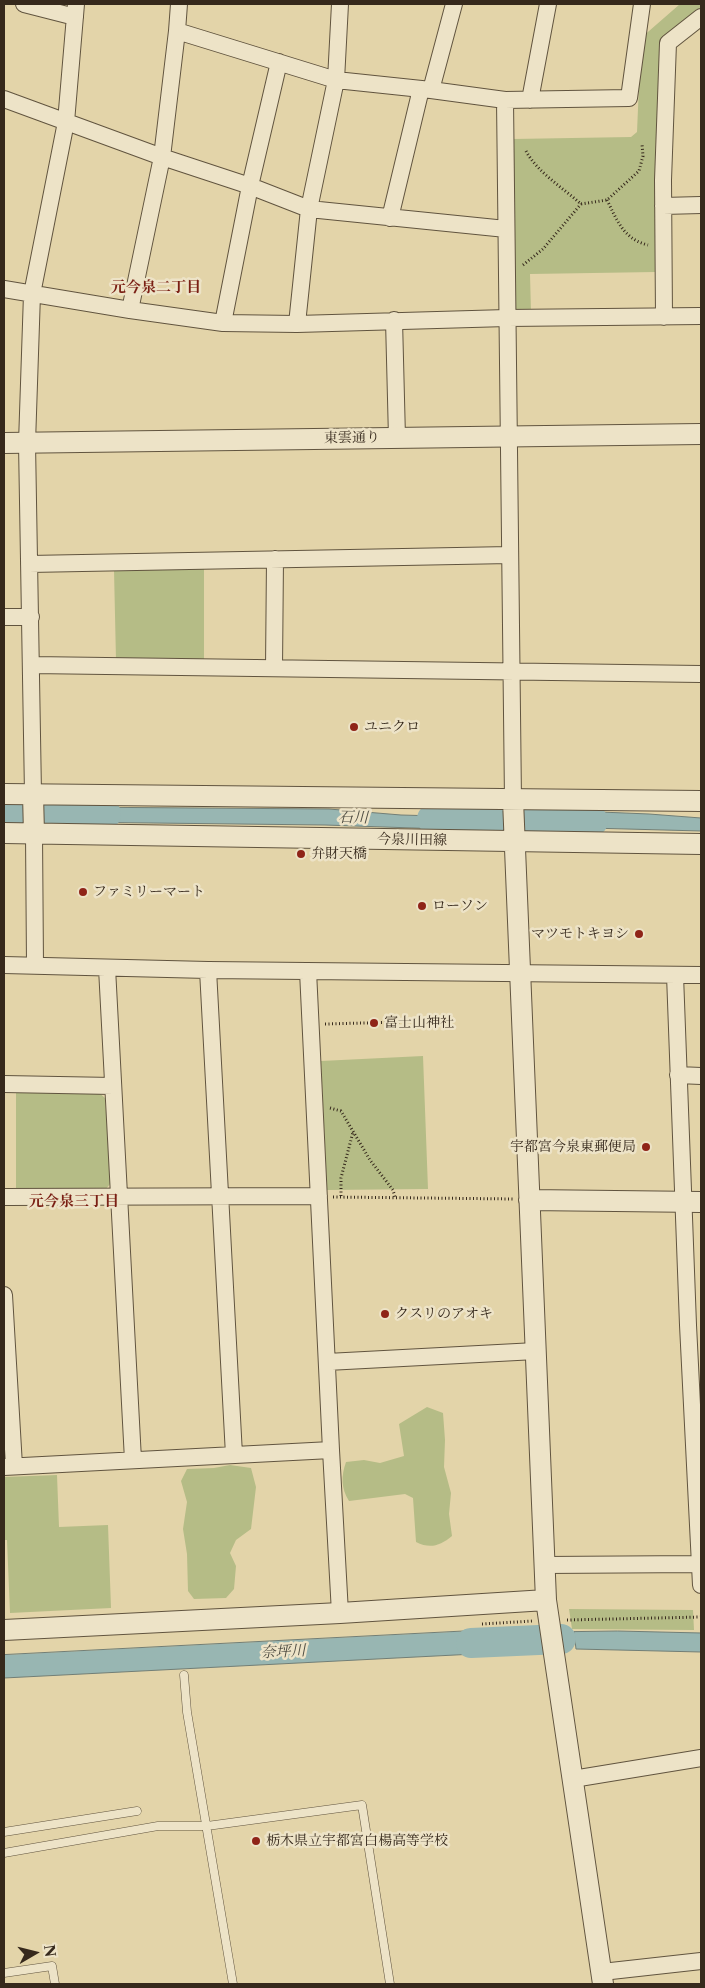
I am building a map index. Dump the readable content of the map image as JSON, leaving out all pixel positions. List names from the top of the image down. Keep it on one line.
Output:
{"streets":{"street":["東雲通り","今泉川田線"]},"districts":["元今泉二丁目","元今泉三丁目"],"water":["石川","奈坪川"],"places":["ユニクロ","弁財天橋","ファミリーマート","ローソン","マツモトキヨシ","富士山神社","宇都宮今泉東郵便局","クスリのアオキ","栃木県立宇都宮白楊高等学校"],"north":"right"}
